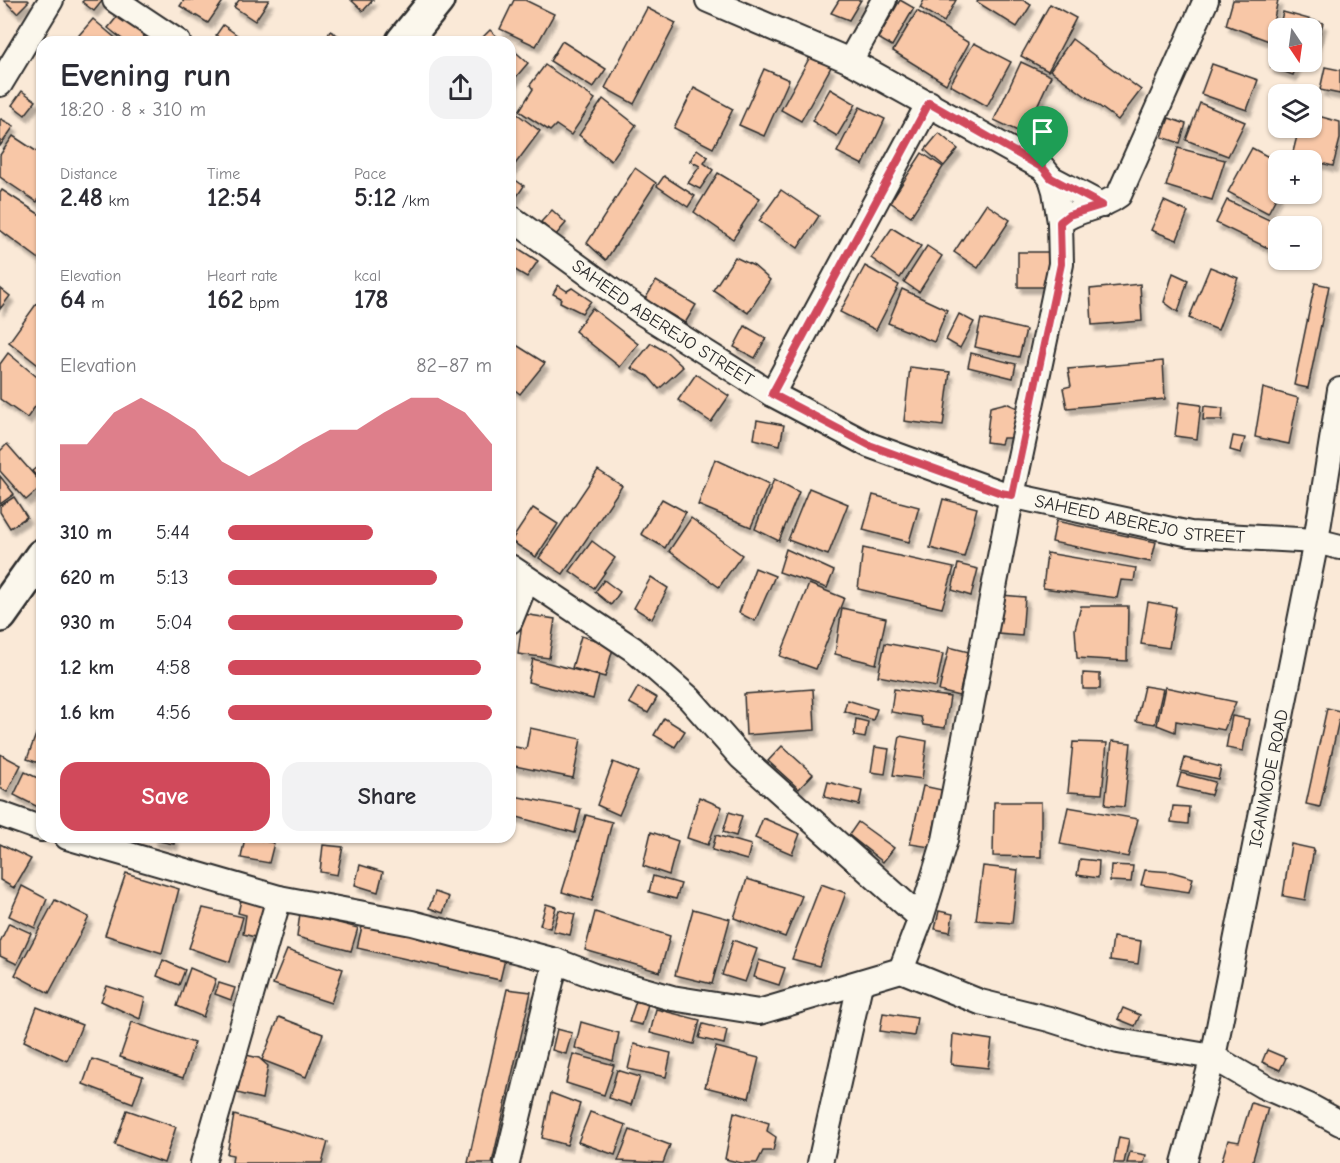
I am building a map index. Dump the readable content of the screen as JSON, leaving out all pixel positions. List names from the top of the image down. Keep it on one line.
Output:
{"streets":{"street":["SAHEED ABEREJO STREET","IGANMODE ROAD"]},"crossings":[["SAHEED ABEREJO STREET","IGANMODE ROAD"]],"north":"bottom","page":{"map_buttons":["+","−"],"heading":["Evening run","18:20 · 8 × 310 m"],"stats":[["Distance","2.48 km"],["Time","12:54"],["Pace","5:12 /km"],["Elevation","64 m"],["Heart rate","162 bpm"],["kcal","178"]],"chart":["Elevation","82–87 m"],"list":[{"name":"310 m","note":"5:44"},{"name":"620 m","note":"5:13"},{"name":"930 m","note":"5:04"},{"name":"1.2 km","note":"4:58"},{"name":"1.6 km","note":"4:56"}],"buttons":["Save","Share"]}}
